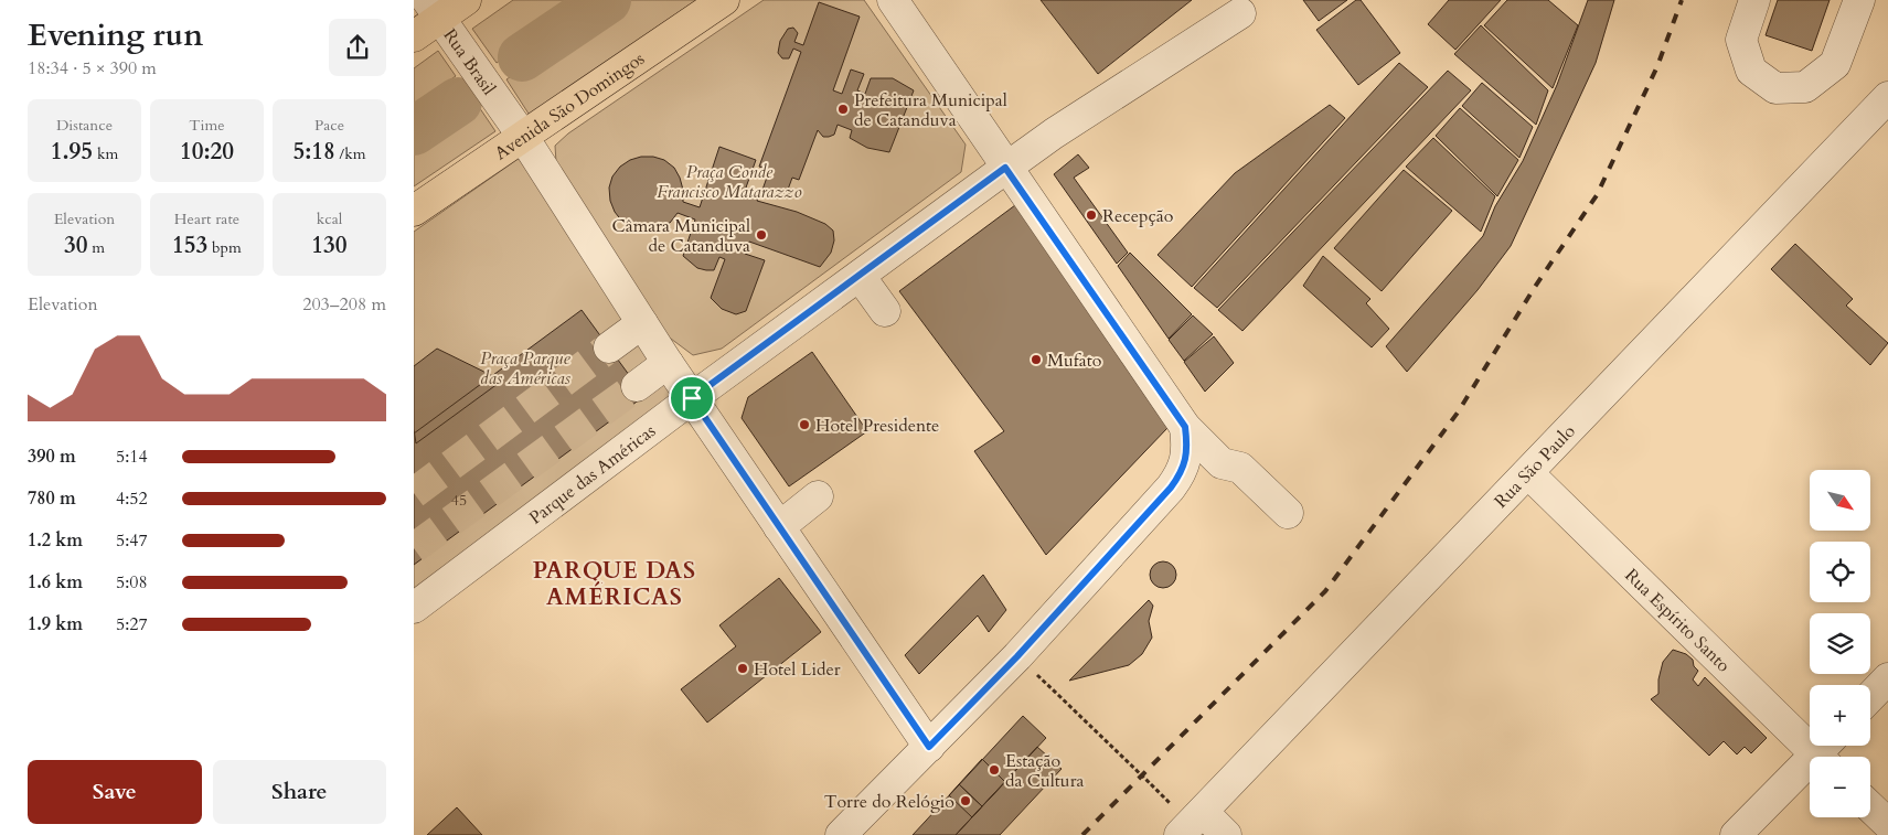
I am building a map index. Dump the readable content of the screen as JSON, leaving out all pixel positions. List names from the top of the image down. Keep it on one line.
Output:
{"streets":{"main road":["Avenida São Domingos"],"street":["Rua Brasil","Rua São Paulo","Parque das Américas","Rua Espírito Santo"]},"crossings":[["Rua Brasil","Avenida São Domingos"],["Rua São Paulo","Rua Espírito Santo"]],"districts":["PARQUE DAS AMÉRICAS"],"parks":["Praça Conde Francisco Matarazzo","Praça Parque das Américas"],"places":["Prefeitura Municipal de Catanduva","Recepção","Câmara Municipal de Catanduva","Mufato","Hotel Presidente","Hotel Lider","Estação da Cultura","Torre do Relógio"],"house_numbers":["45"],"north":"bottom right","page":{"heading":["Evening run","18:34 · 5 × 390 m"],"stats":[["Distance","1.95 km"],["Time","10:20"],["Pace","5:18 /km"],["Elevation","30 m"],["Heart rate","153 bpm"],["kcal","130"]],"chart":["Elevation","203–208 m"],"list":[{"name":"390 m","note":"5:14"},{"name":"780 m","note":"4:52"},{"name":"1.2 km","note":"5:47"},{"name":"1.6 km","note":"5:08"},{"name":"1.9 km","note":"5:27"}],"map_buttons":["+","−"],"buttons":["Save","Share"]}}
